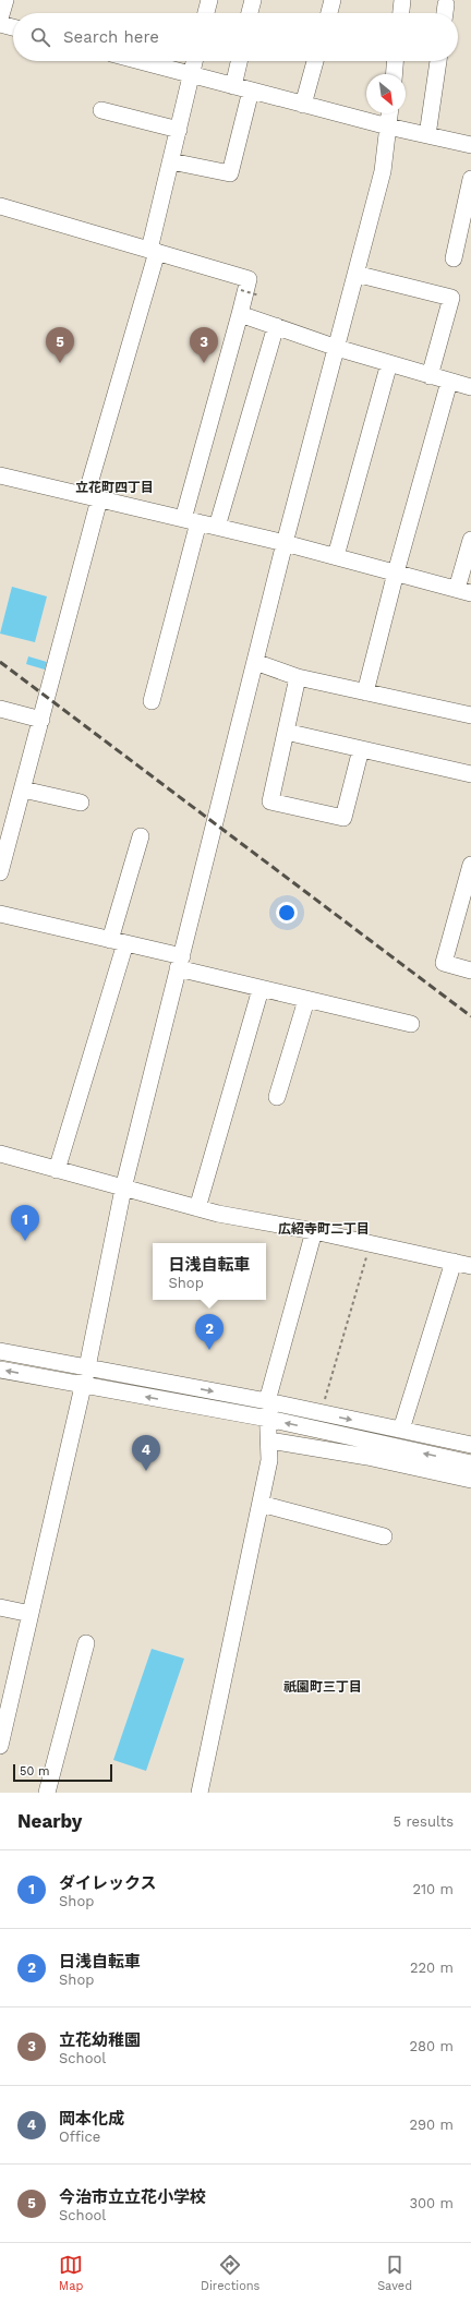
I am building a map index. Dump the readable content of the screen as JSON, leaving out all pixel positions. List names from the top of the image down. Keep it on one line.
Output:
{"districts":["立花町四丁目","広紹寺町二丁目","祇園町三丁目"],"scale_bar":"50 m","north":"bottom right","page":{"search":"Search here","pins":["3","5","1","2","4"],"popup":["日浅自転車","Shop"],"scale":"50 m","heading":["Nearby","5 results"],"list":[{"mark":"1","name":"ダイレックス","note":"Shop","value":"210 m"},{"mark":"2","name":"日浅自転車","note":"Shop","value":"220 m"},{"mark":"3","name":"立花幼稚園","note":"School","value":"280 m"},{"mark":"4","name":"岡本化成","note":"Office","value":"290 m"},{"mark":"5","name":"今治市立立花小学校","note":"School","value":"300 m"}],"nav":["Map","Directions","Saved"]}}
